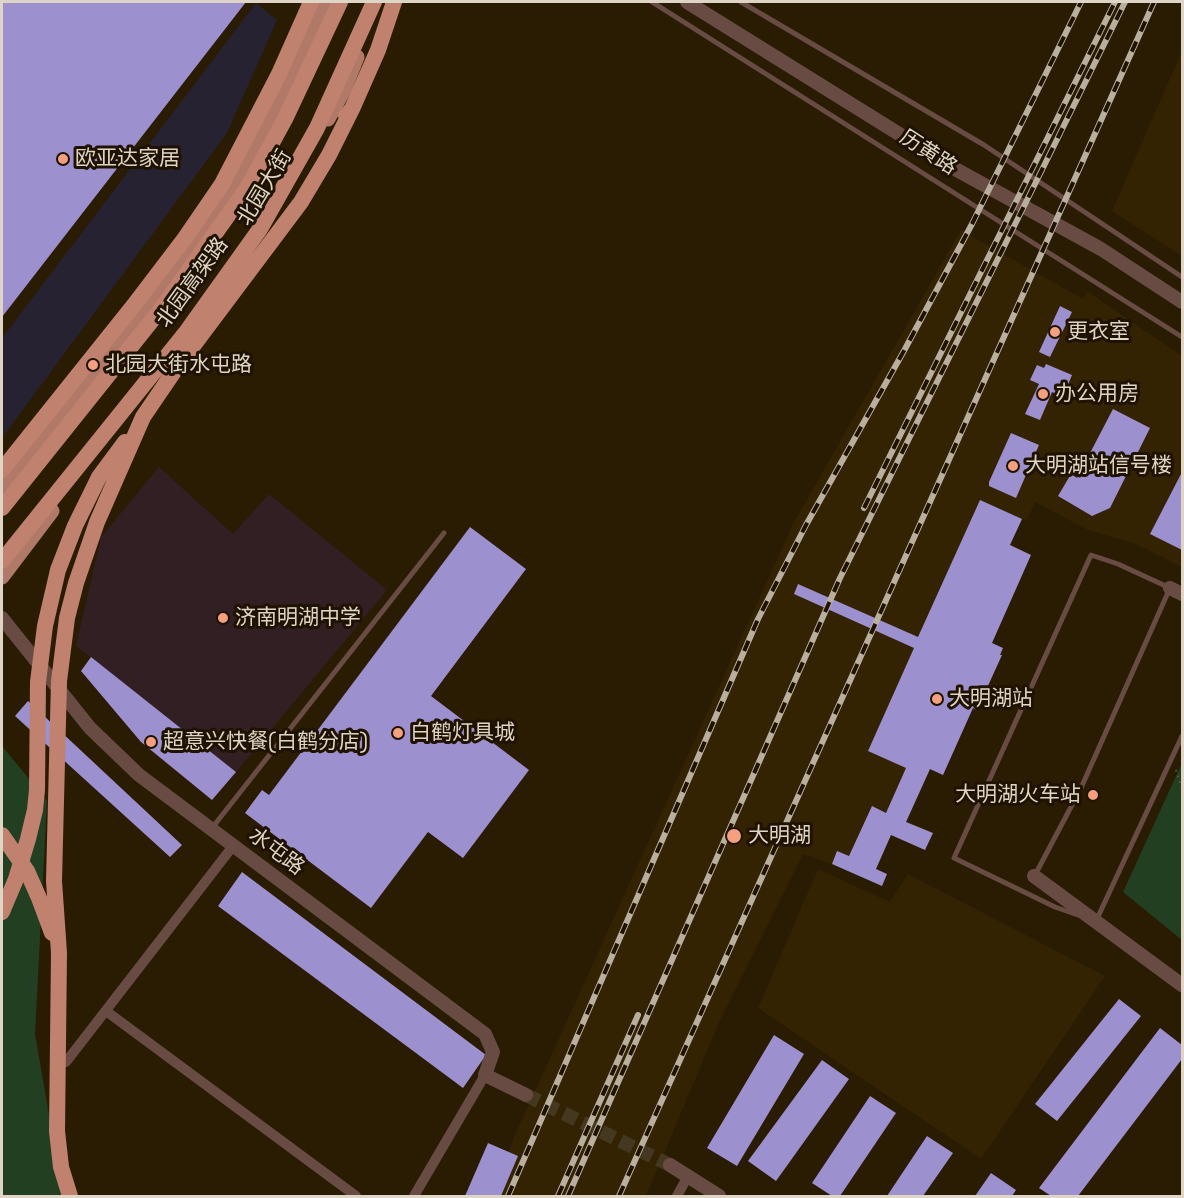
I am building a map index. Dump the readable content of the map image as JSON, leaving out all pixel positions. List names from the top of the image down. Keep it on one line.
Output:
{"streets":{"highway":["北园高架路"],"main road":["北园大街"],"street":["历黄路","水屯路"]},"crossings":[["北园大街","北园高架路"]],"places":["欧亚达家居","更衣室","北园大街水屯路","办公用房","大明湖站信号楼","济南明湖中学","大明湖站","白鹤灯具城","超意兴快餐(白鹤分店)","大明湖火车站","大明湖"]}
